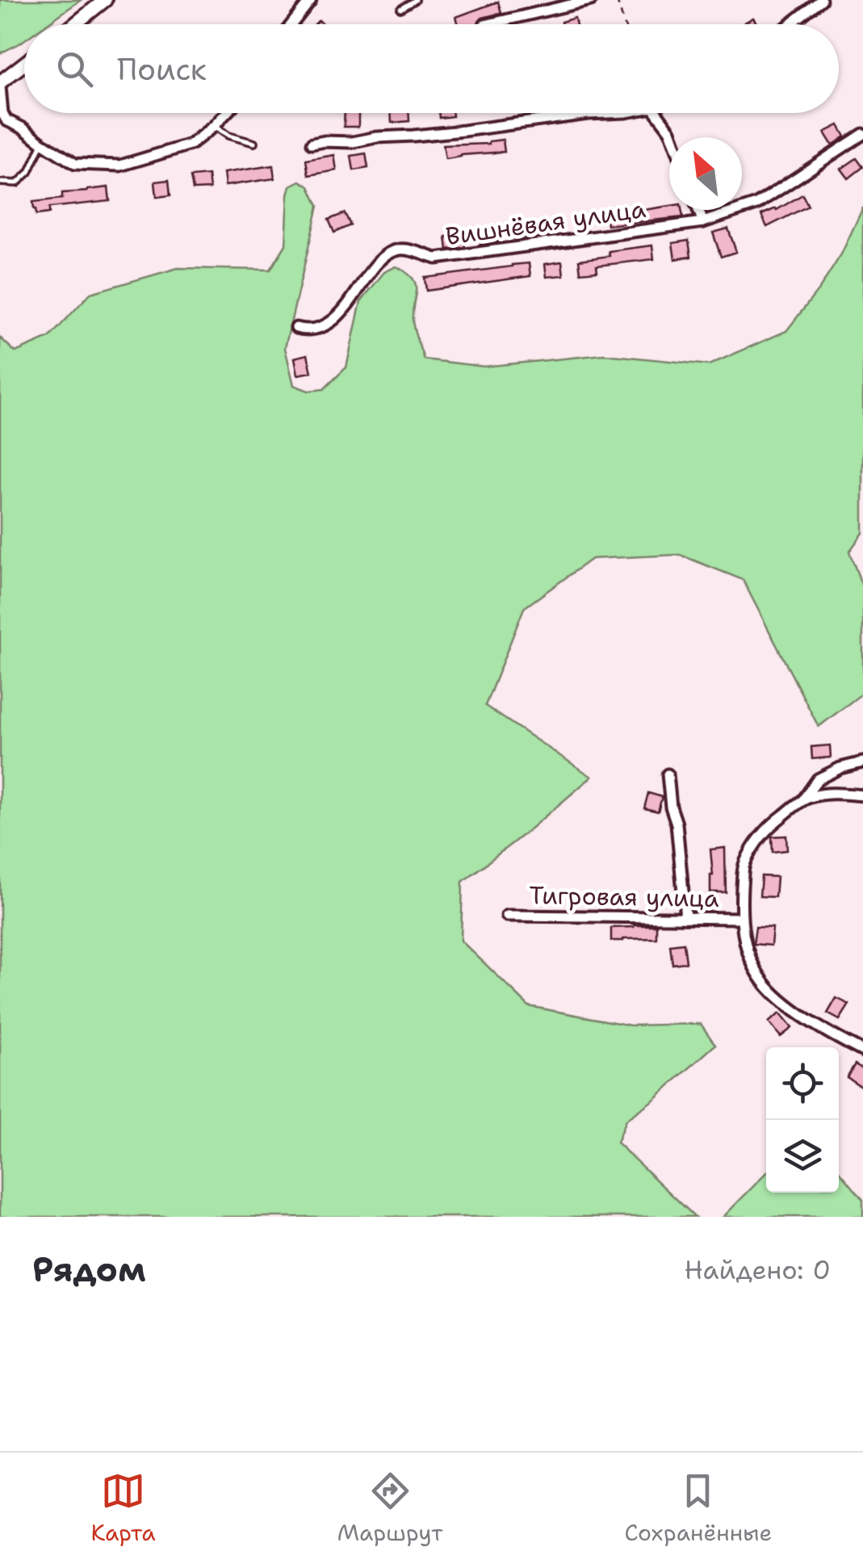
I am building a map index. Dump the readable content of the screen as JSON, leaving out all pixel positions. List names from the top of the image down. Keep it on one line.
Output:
{"streets":{"street":["Вишнёвая улица","Тигровая улица"]},"north":"top left","page":{"search":"Поиск","heading":["Рядом","Найдено: 0"],"nav":["Карта","Маршрут","Сохранённые"]}}
